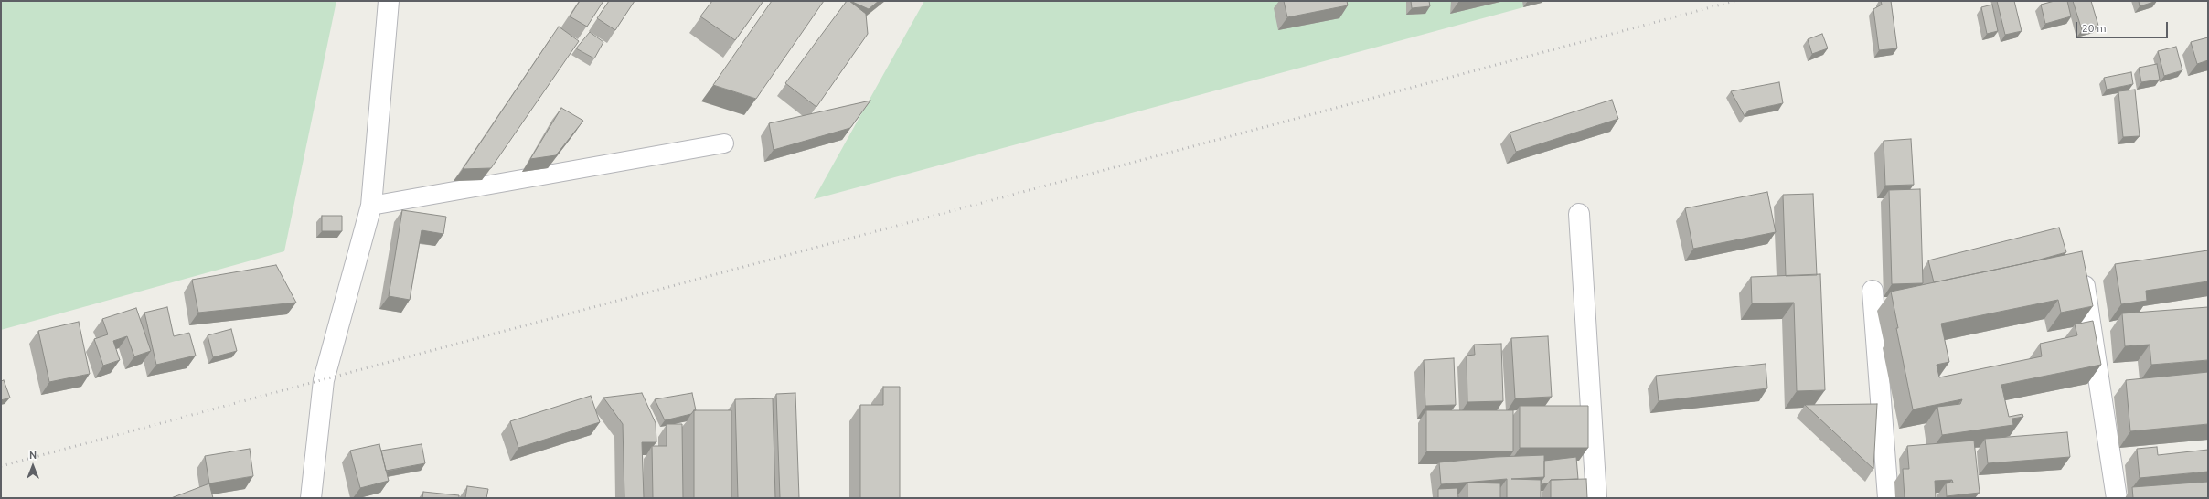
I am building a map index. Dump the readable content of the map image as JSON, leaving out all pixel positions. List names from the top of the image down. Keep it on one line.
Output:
{"scale_bar":"20 m","north":"top"}
